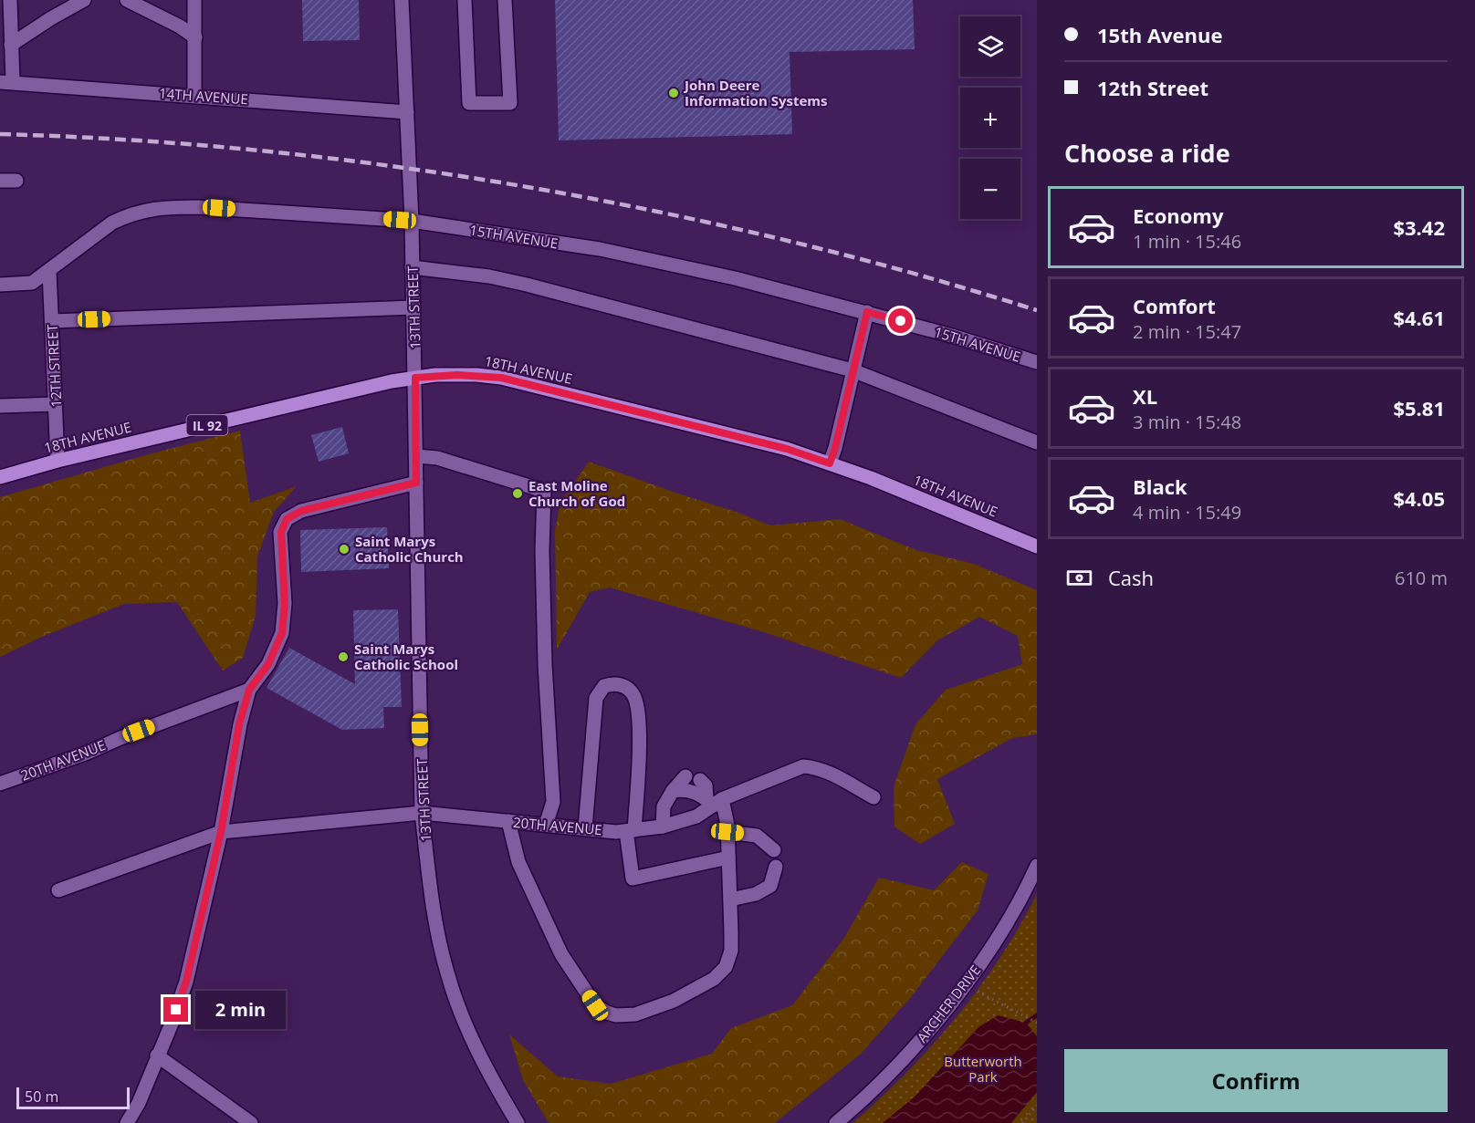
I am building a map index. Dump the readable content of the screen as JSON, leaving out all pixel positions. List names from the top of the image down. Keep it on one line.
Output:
{"streets":{"main road":["18TH AVENUE","IL 92"],"street":["14TH AVENUE","15TH AVENUE","13TH STREET","12TH STREET","20TH AVENUE","ARCHER DRIVE"]},"crossings":[["14TH AVENUE","13TH STREET"],["15TH AVENUE","13TH STREET"],["15TH AVENUE","12TH STREET"],["13TH STREET","18TH AVENUE"],["13TH STREET","20TH AVENUE"],["12TH STREET","18TH AVENUE"]],"parks":["Butterworth Park"],"places":["John Deere Information Systems","East Moline Church of God","Saint Marys Catholic Church","Saint Marys Catholic School"],"scale_bar":"50 m","page":{"banner":["15th Avenue","12th Street"],"map_buttons":["+","−"],"heading":"Choose a ride","list":[{"name":"Economy","note":"1 min · 15:46","value":"$3.42"},{"name":"Comfort","note":"2 min · 15:47","value":"$4.61"},{"name":"XL","note":"3 min · 15:48","value":"$5.81"},{"name":"Black","note":"4 min · 15:49","value":"$4.05"}],"pay":["Cash","610 m"],"bubble":"2 min","buttons":"Confirm","scale":"50 m"}}
